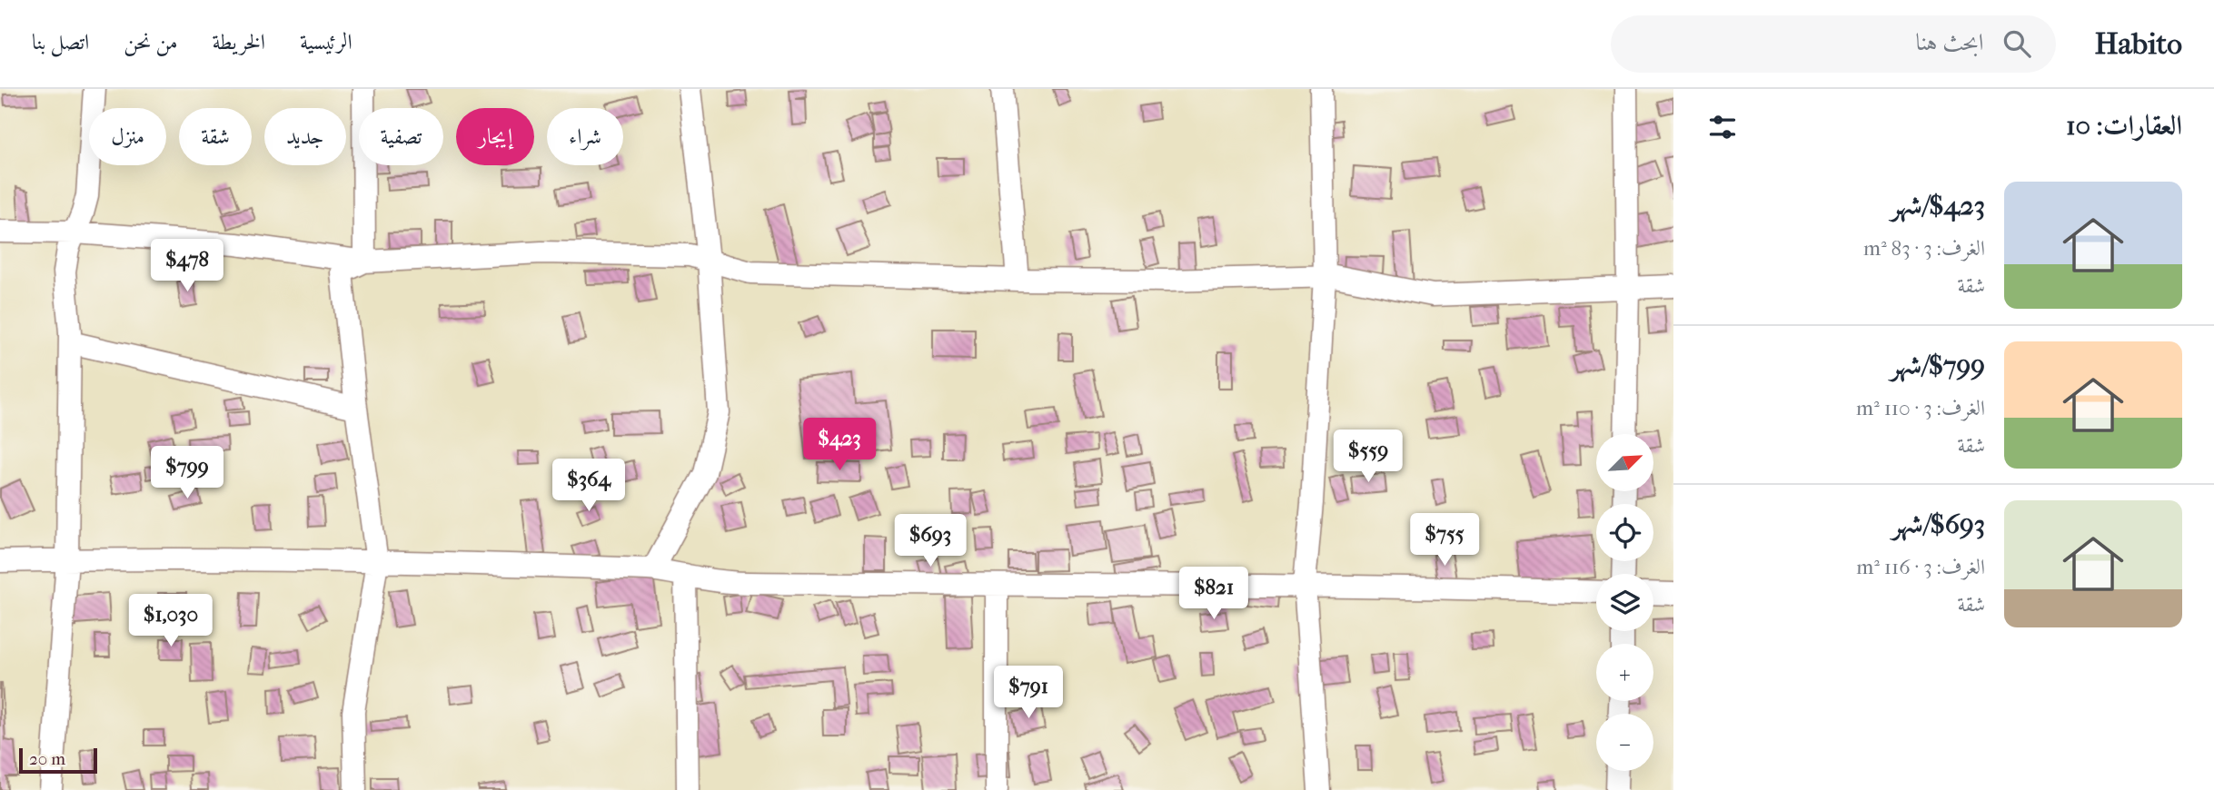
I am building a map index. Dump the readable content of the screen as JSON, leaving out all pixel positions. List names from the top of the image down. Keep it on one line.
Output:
{"scale_bar":"20 m","north":"top right","page":{"header":"Habito","search":"ابحث هنا","nav":["الرئيسية","الخريطة","من نحن","اتصل بنا"],"heading":"العقارات: 10","chip":["شراء","إيجار","تصفية","جديد","شقة","منزل"],"list":[{"name":"$423/شهر","note":"الغرف: 3 · 83 m² · شقة"},{"name":"$799/شهر","note":"الغرف: 3 · 110 m² · شقة"},{"name":"$693/شهر","note":"الغرف: 3 · 116 m² · شقة"}],"price":["$478","$423","$559","$799","$364","$755","$693","$821","$1,030","$791"],"map_buttons":["+","−"],"scale":"20 m"}}
